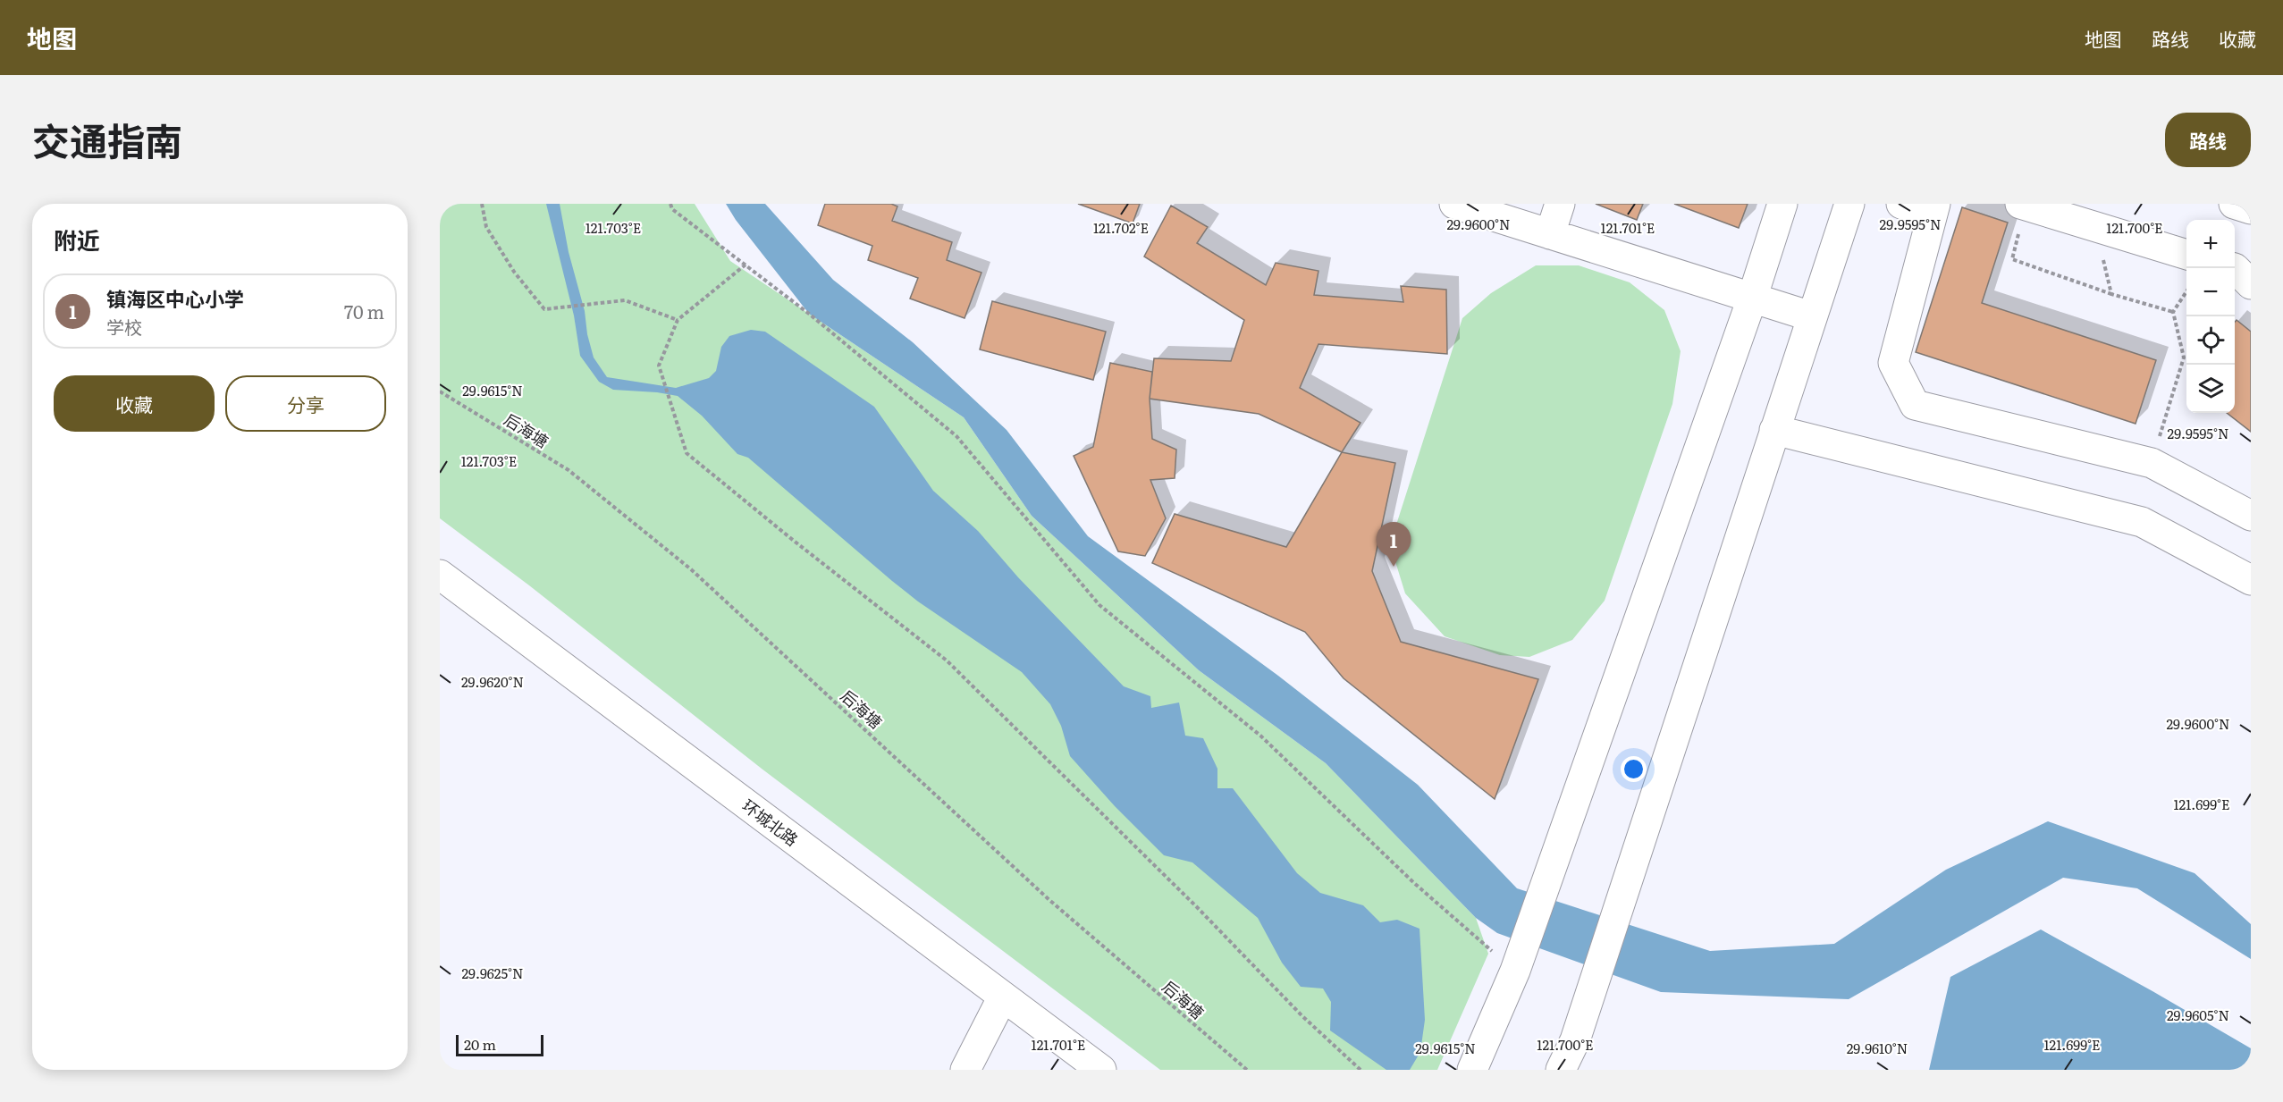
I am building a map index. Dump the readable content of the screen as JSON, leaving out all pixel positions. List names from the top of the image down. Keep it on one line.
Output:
{"streets":{"street":["环城北路"],"path":["后海塘"]},"scale_bar":"20 m","page":{"header":"地图","nav":["地图","路线","收藏"],"title":"交通指南","buttons":["路线",["收藏","分享"]],"heading":"附近","map_buttons":["+","−"],"list":[{"mark":"1","name":"镇海区中心小学","note":"学校","value":"70 m"}],"pins":"1","scale":"20 m"},"coordinates":["29.9600°N","29.9595°N","121.703°E","121.702°E","121.701°E","121.700°E","29.9615°N","29.9620°N","121.699°E","29.9625°N","29.9605°N","29.9610°N"]}
